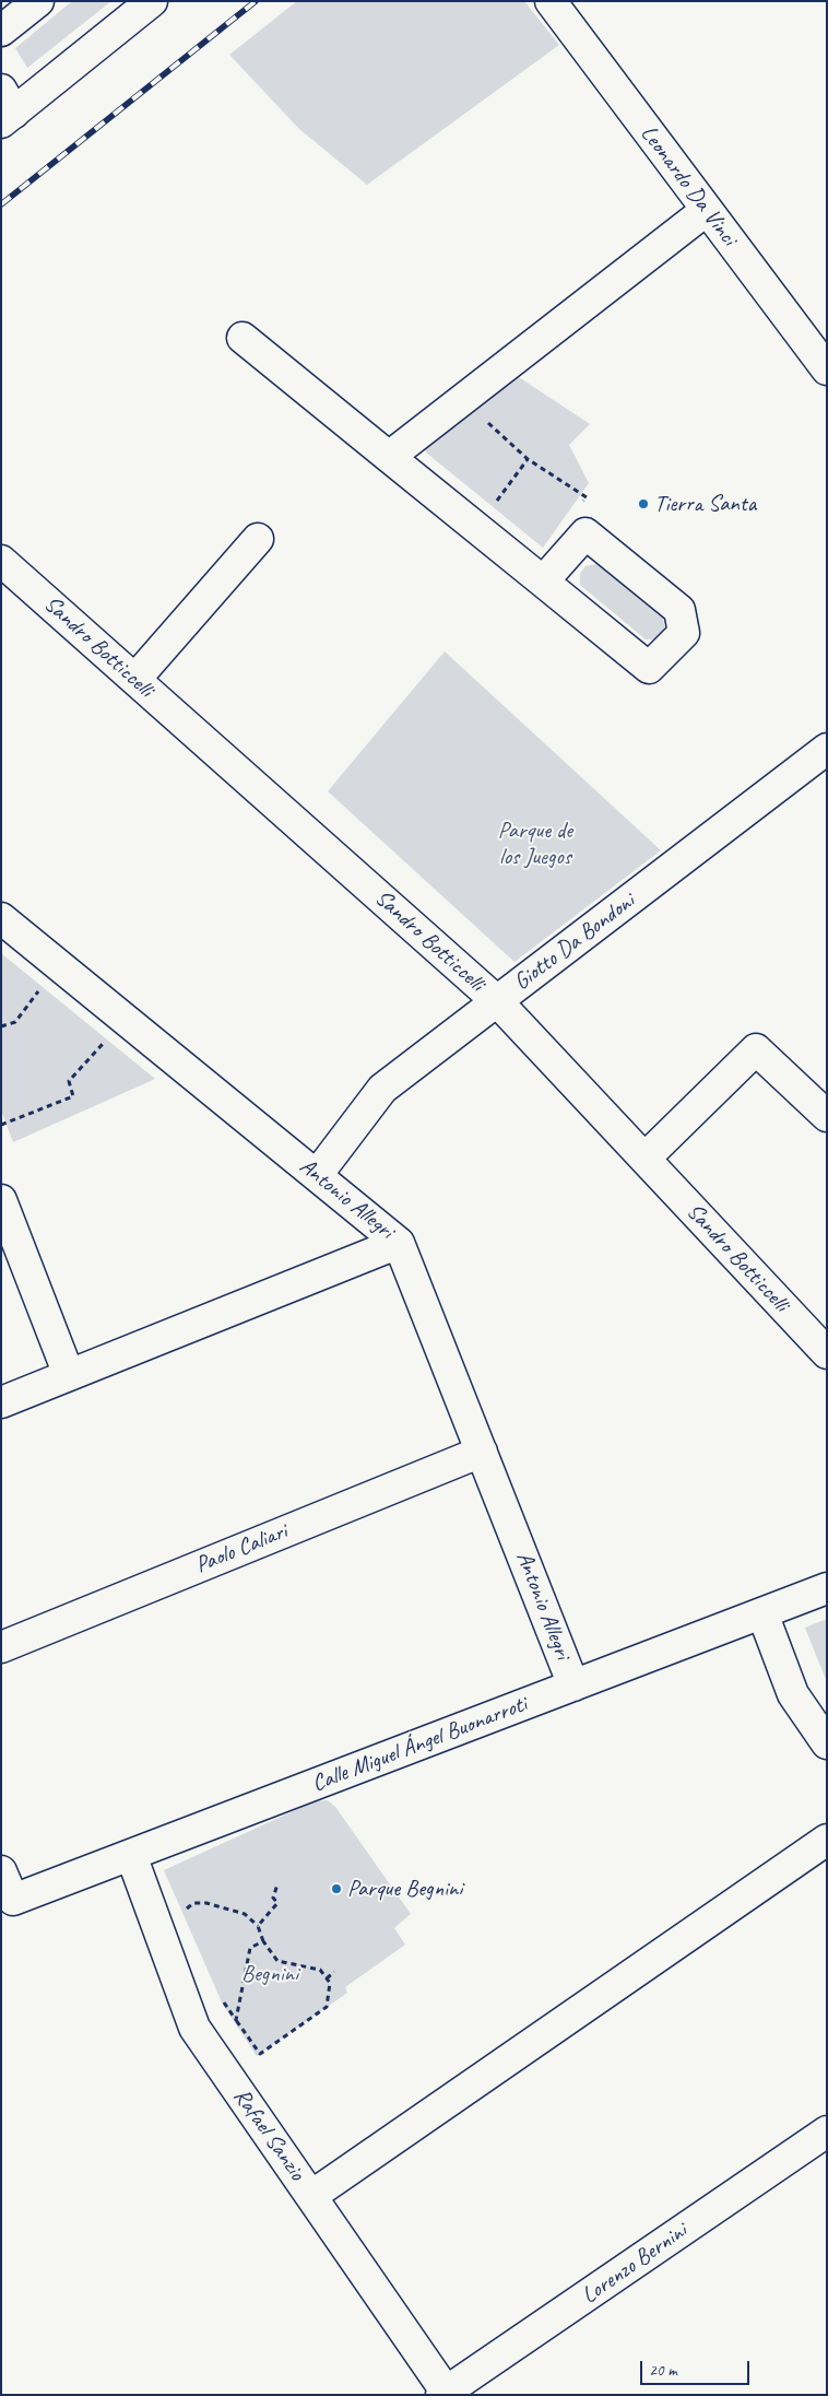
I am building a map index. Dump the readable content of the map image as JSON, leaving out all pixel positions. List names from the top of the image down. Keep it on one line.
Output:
{"streets":{"street":["Leonardo Da Vinci","Sandro Botticcelli","Giotto Da Bondoni","Antonio Allegri","Paolo Caliari","Calle Miguel Ángel Buonarroti","Rafael Sanzio","Lorenzo Bernini"]},"crossings":[["Sandro Botticcelli","Giotto Da Bondoni"],["Giotto Da Bondoni","Antonio Allegri"],["Antonio Allegri","Paolo Caliari"],["Antonio Allegri","Calle Miguel Ángel Buonarroti"],["Calle Miguel Ángel Buonarroti","Rafael Sanzio"],["Rafael Sanzio","Lorenzo Bernini"]],"parks":["Parque de los Juegos","Begnini"],"places":["Tierra Santa","Parque Begnini"],"scale_bar":"20 m"}
